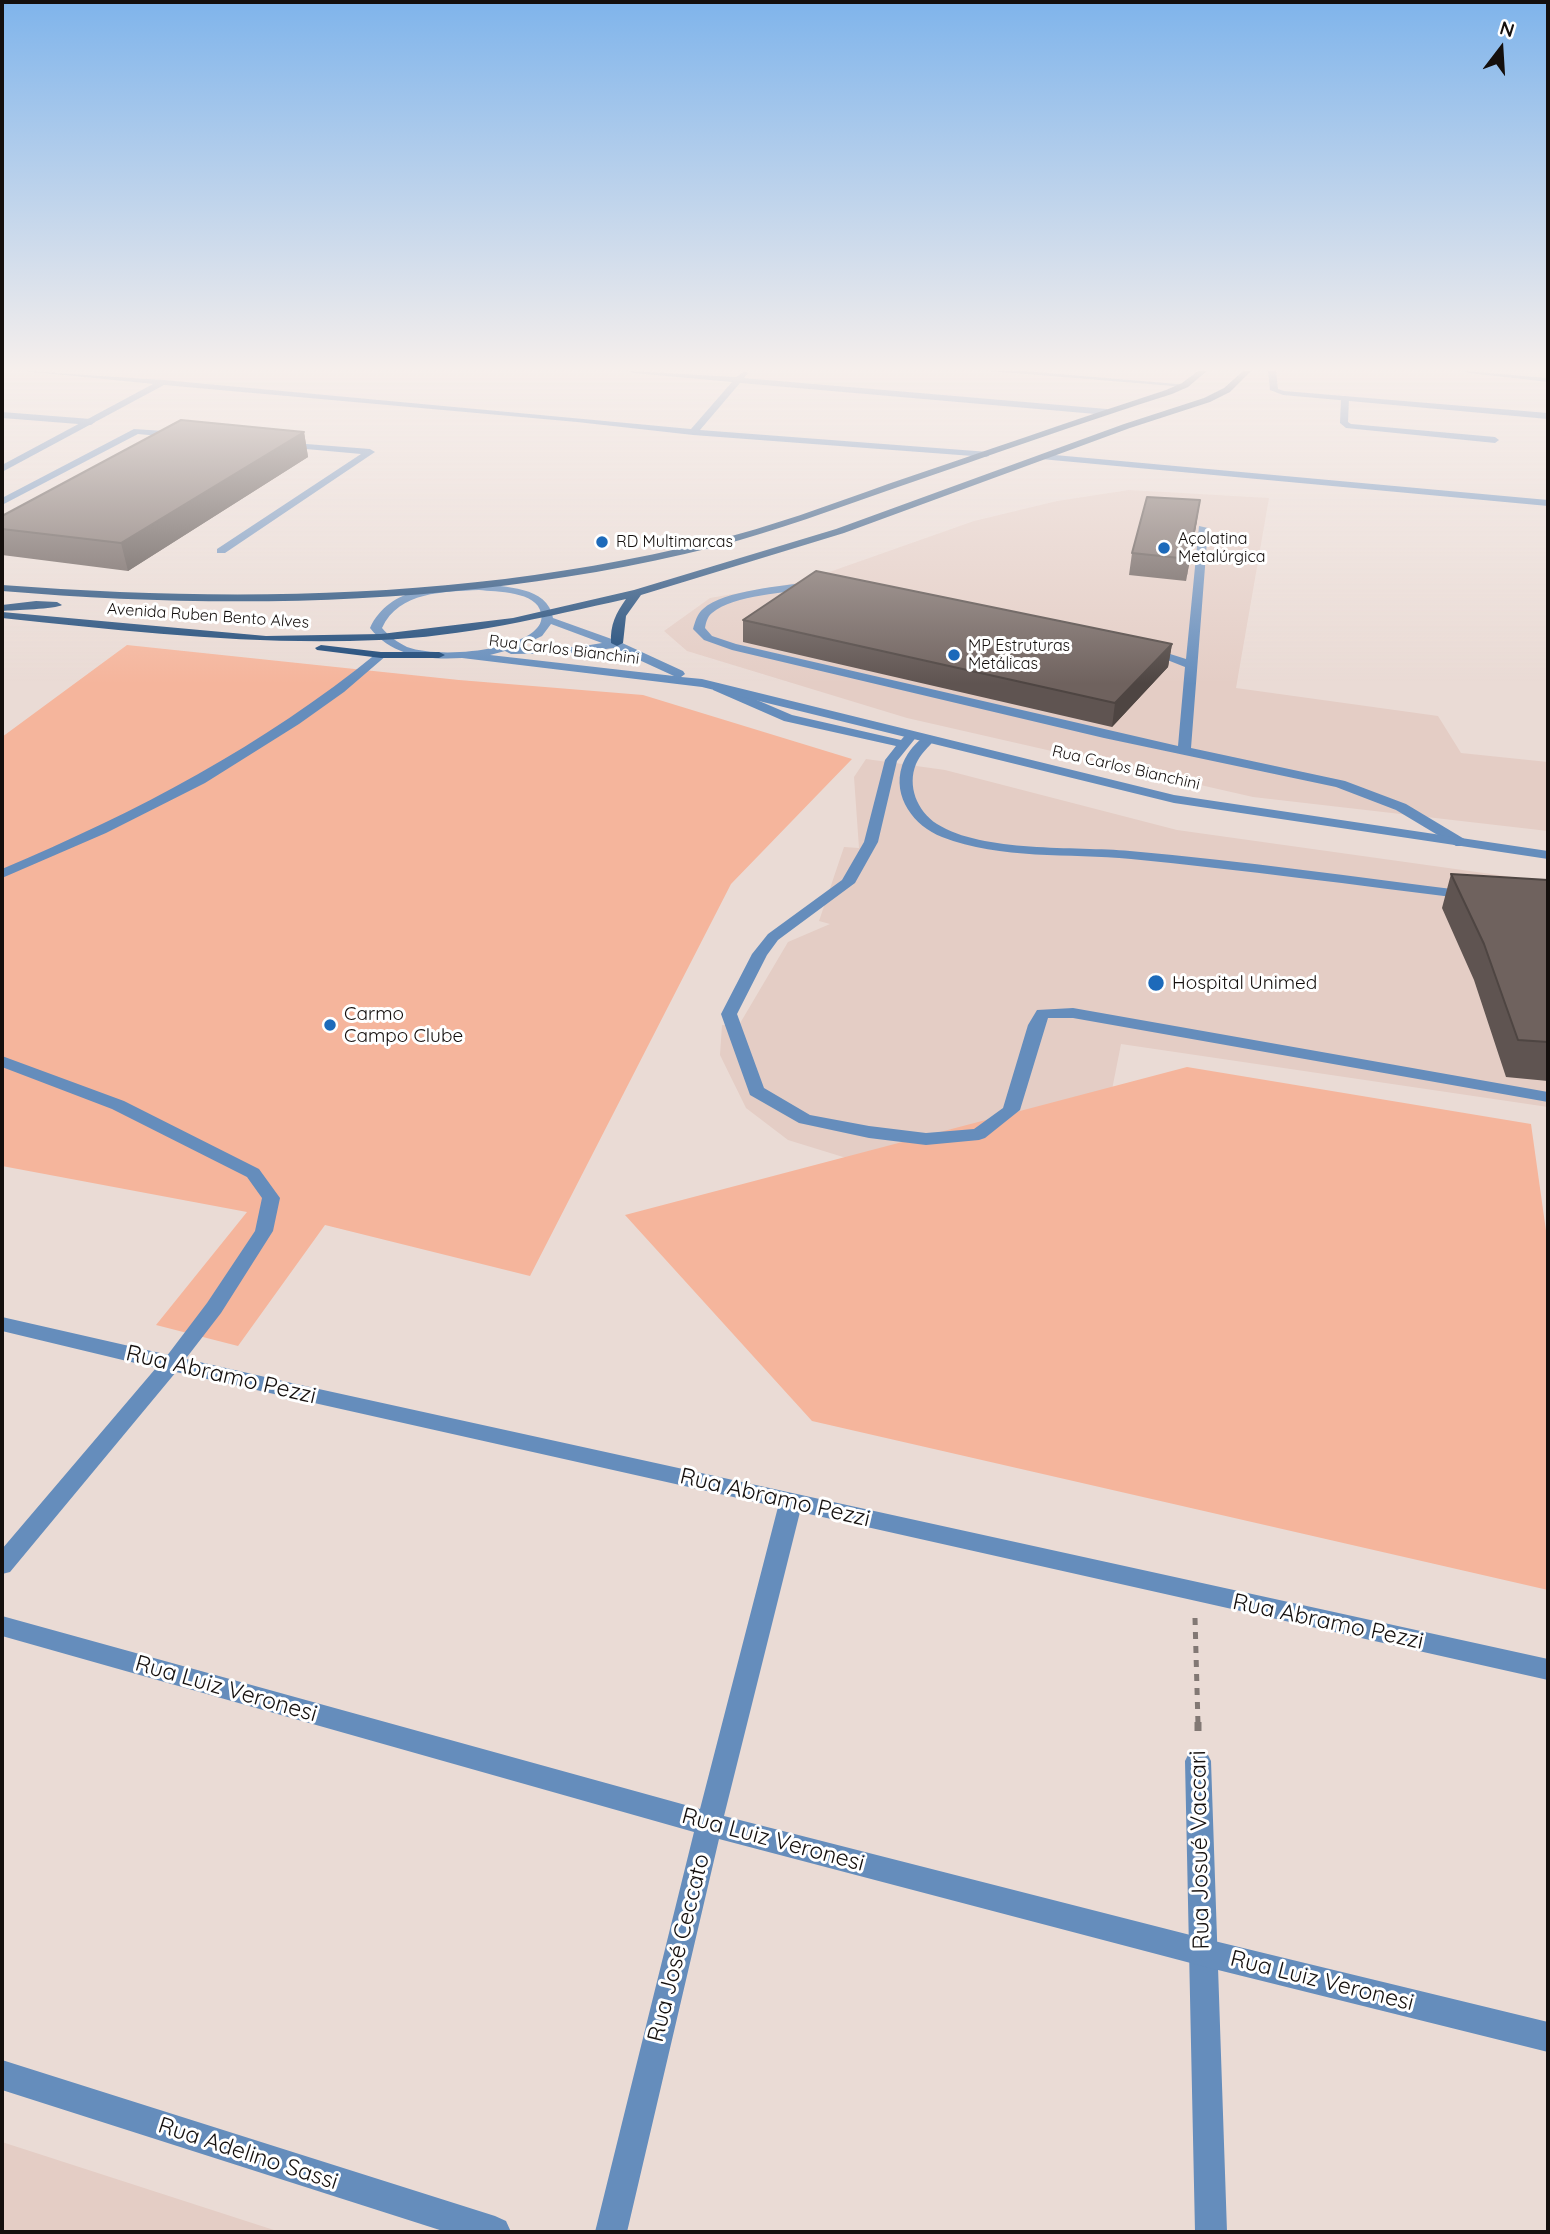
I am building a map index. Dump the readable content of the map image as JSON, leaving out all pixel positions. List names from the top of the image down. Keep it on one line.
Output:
{"streets":{"main road":["Avenida Ruben Bento Alves"],"street":["Rua Carlos Bianchini","Rua Abramo Pezzi","Rua Luiz Veronesi","Rua Josué Vaccari","Rua José Ceccato","Rua Adelino Sassi"]},"crossings":[["Avenida Ruben Bento Alves","Rua Carlos Bianchini"],["Rua Abramo Pezzi","Rua Josué Vaccari"],["Rua Abramo Pezzi","Rua José Ceccato"],["Rua Luiz Veronesi","Rua Josué Vaccari"],["Rua Luiz Veronesi","Rua José Ceccato"]],"places":["RD Multimarcas","Açolatina Metalúrgica","MP Estruturas Metálicas","Hospital Unimed","Carmo Campo Clube"],"north":"top"}
